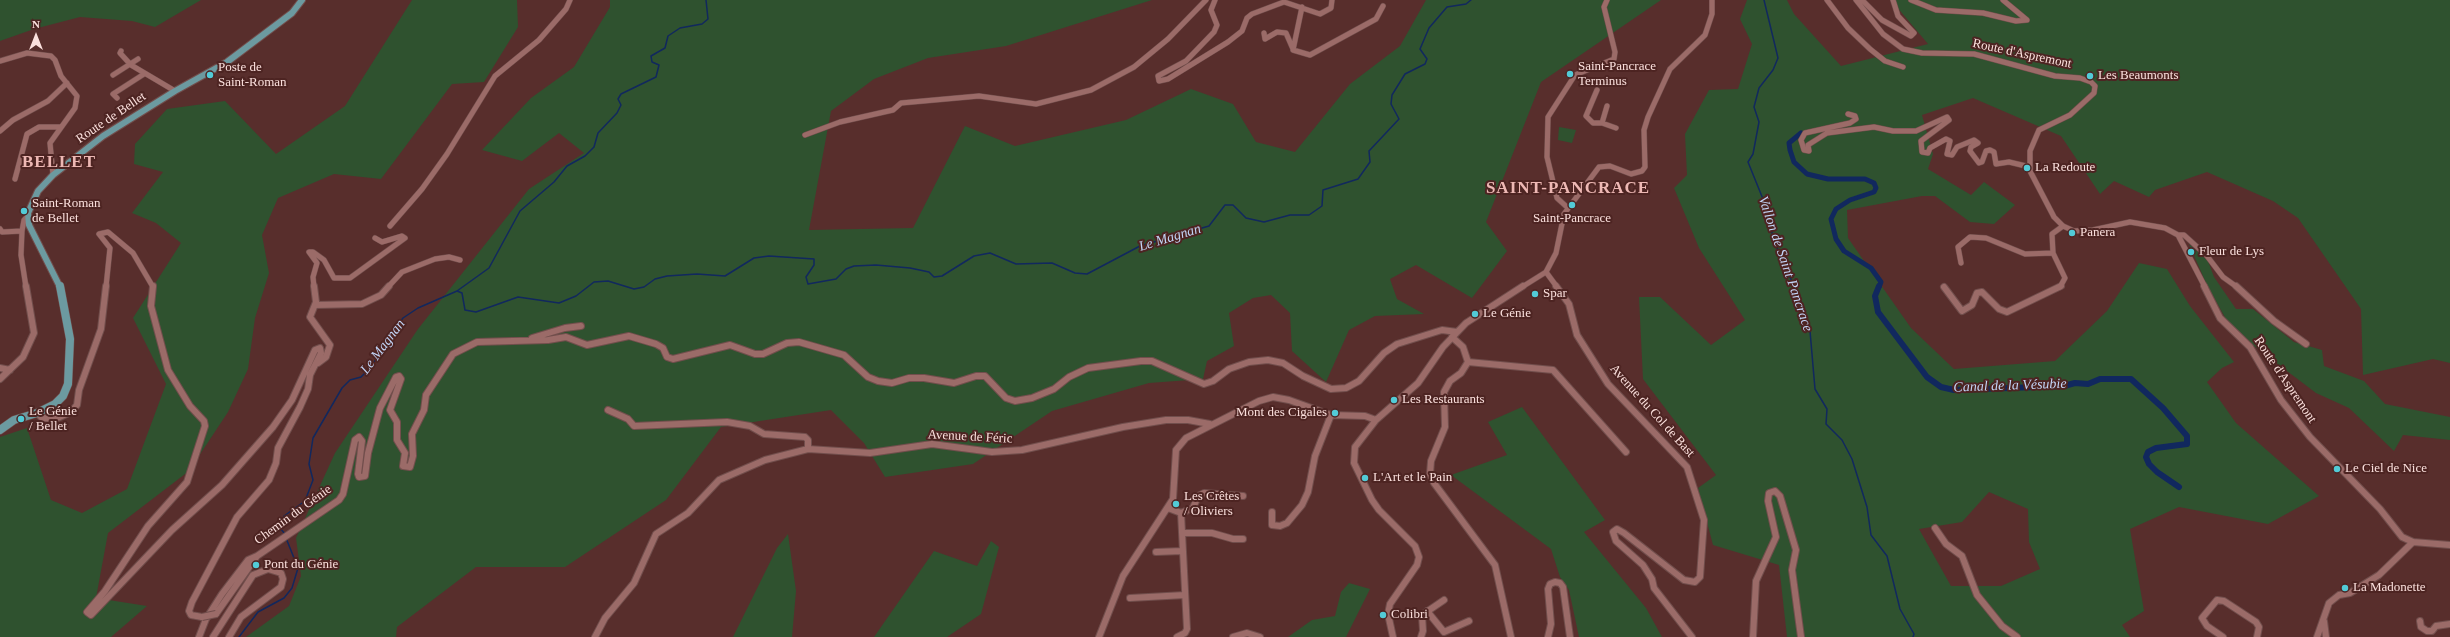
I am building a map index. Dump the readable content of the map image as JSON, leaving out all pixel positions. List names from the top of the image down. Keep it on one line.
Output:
{"streets":{"main road":["Route de Bellet"],"street":["Route d'Aspremont","Avenue du Col de Bast","Avenue de Féric","Chemin du Génie"]},"districts":["BELLET","SAINT-PANCRACE"],"water":["Le Magnan","Vallon de Saint Pancrace","Canal de la Vésubie"],"places":["Saint-Pancrace Terminus","Poste de Saint-Roman","Les Beaumonts","La Redoute","Saint-Pancrace","Saint-Roman de Bellet","Panera","Fleur de Lys","Spar","Le Génie","Les Restaurants","Mont des Cigales","Le Génie / Bellet","Le Ciel de Nice","L'Art et le Pain","Les Crêtes / Oliviers","Pont du Génie","La Madonette","Colibri"],"north":"top"}
